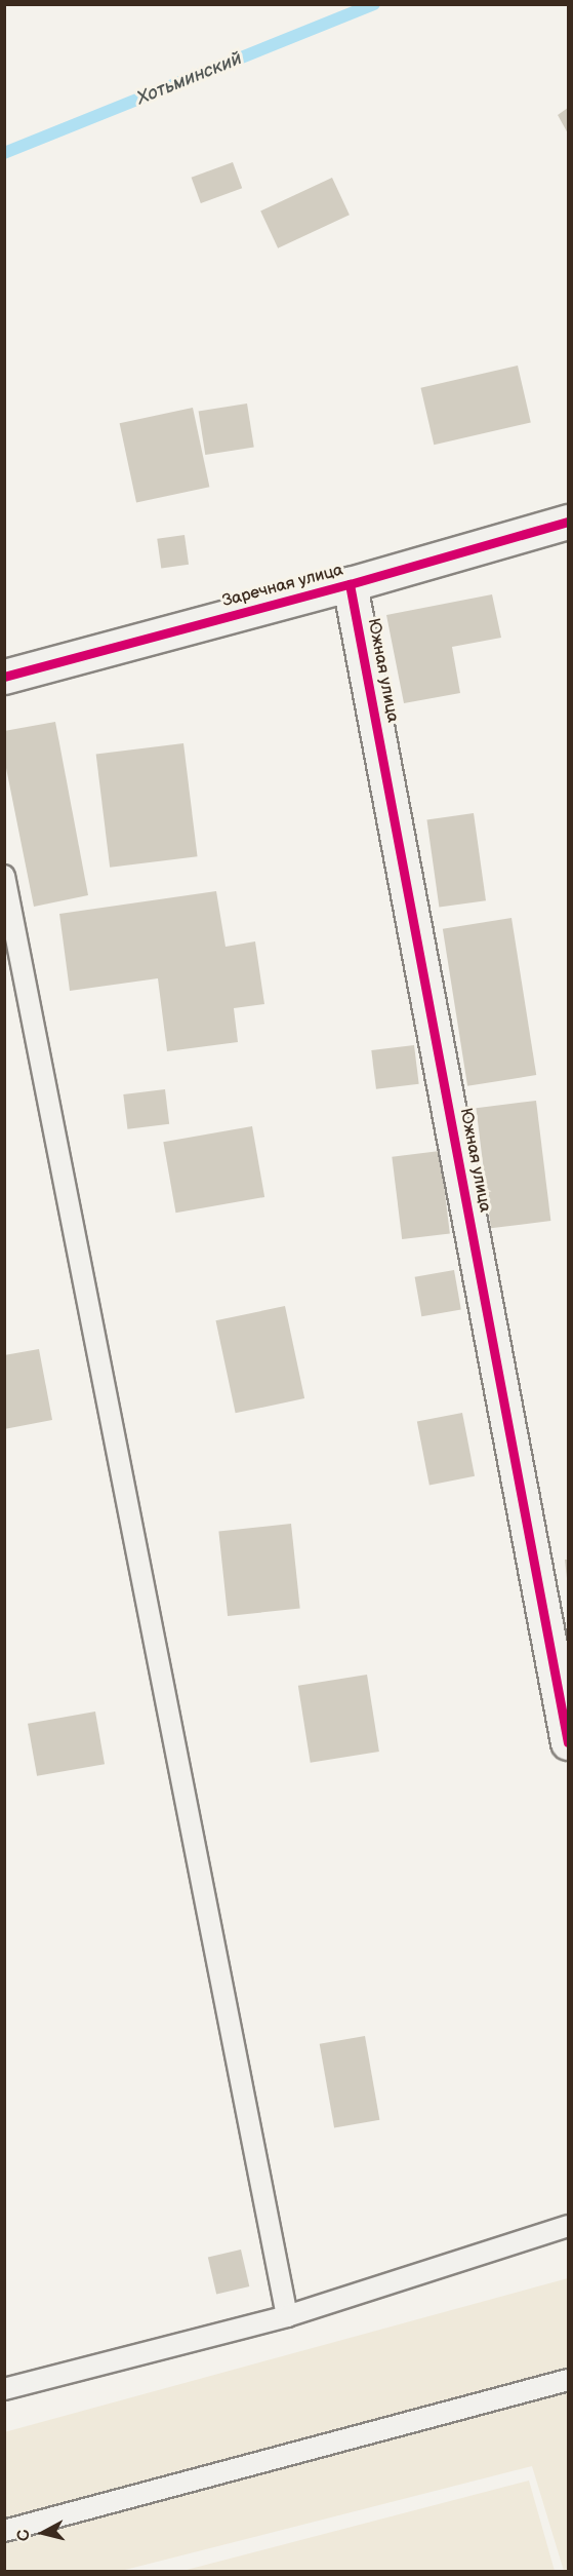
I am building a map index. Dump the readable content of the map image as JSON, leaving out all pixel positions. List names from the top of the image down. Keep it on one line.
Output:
{"streets":{"street":["Заречная улица","Южная улица"]},"crossings":[["Заречная улица","Южная улица"]],"water":["Хотьминский"],"north":"left"}
